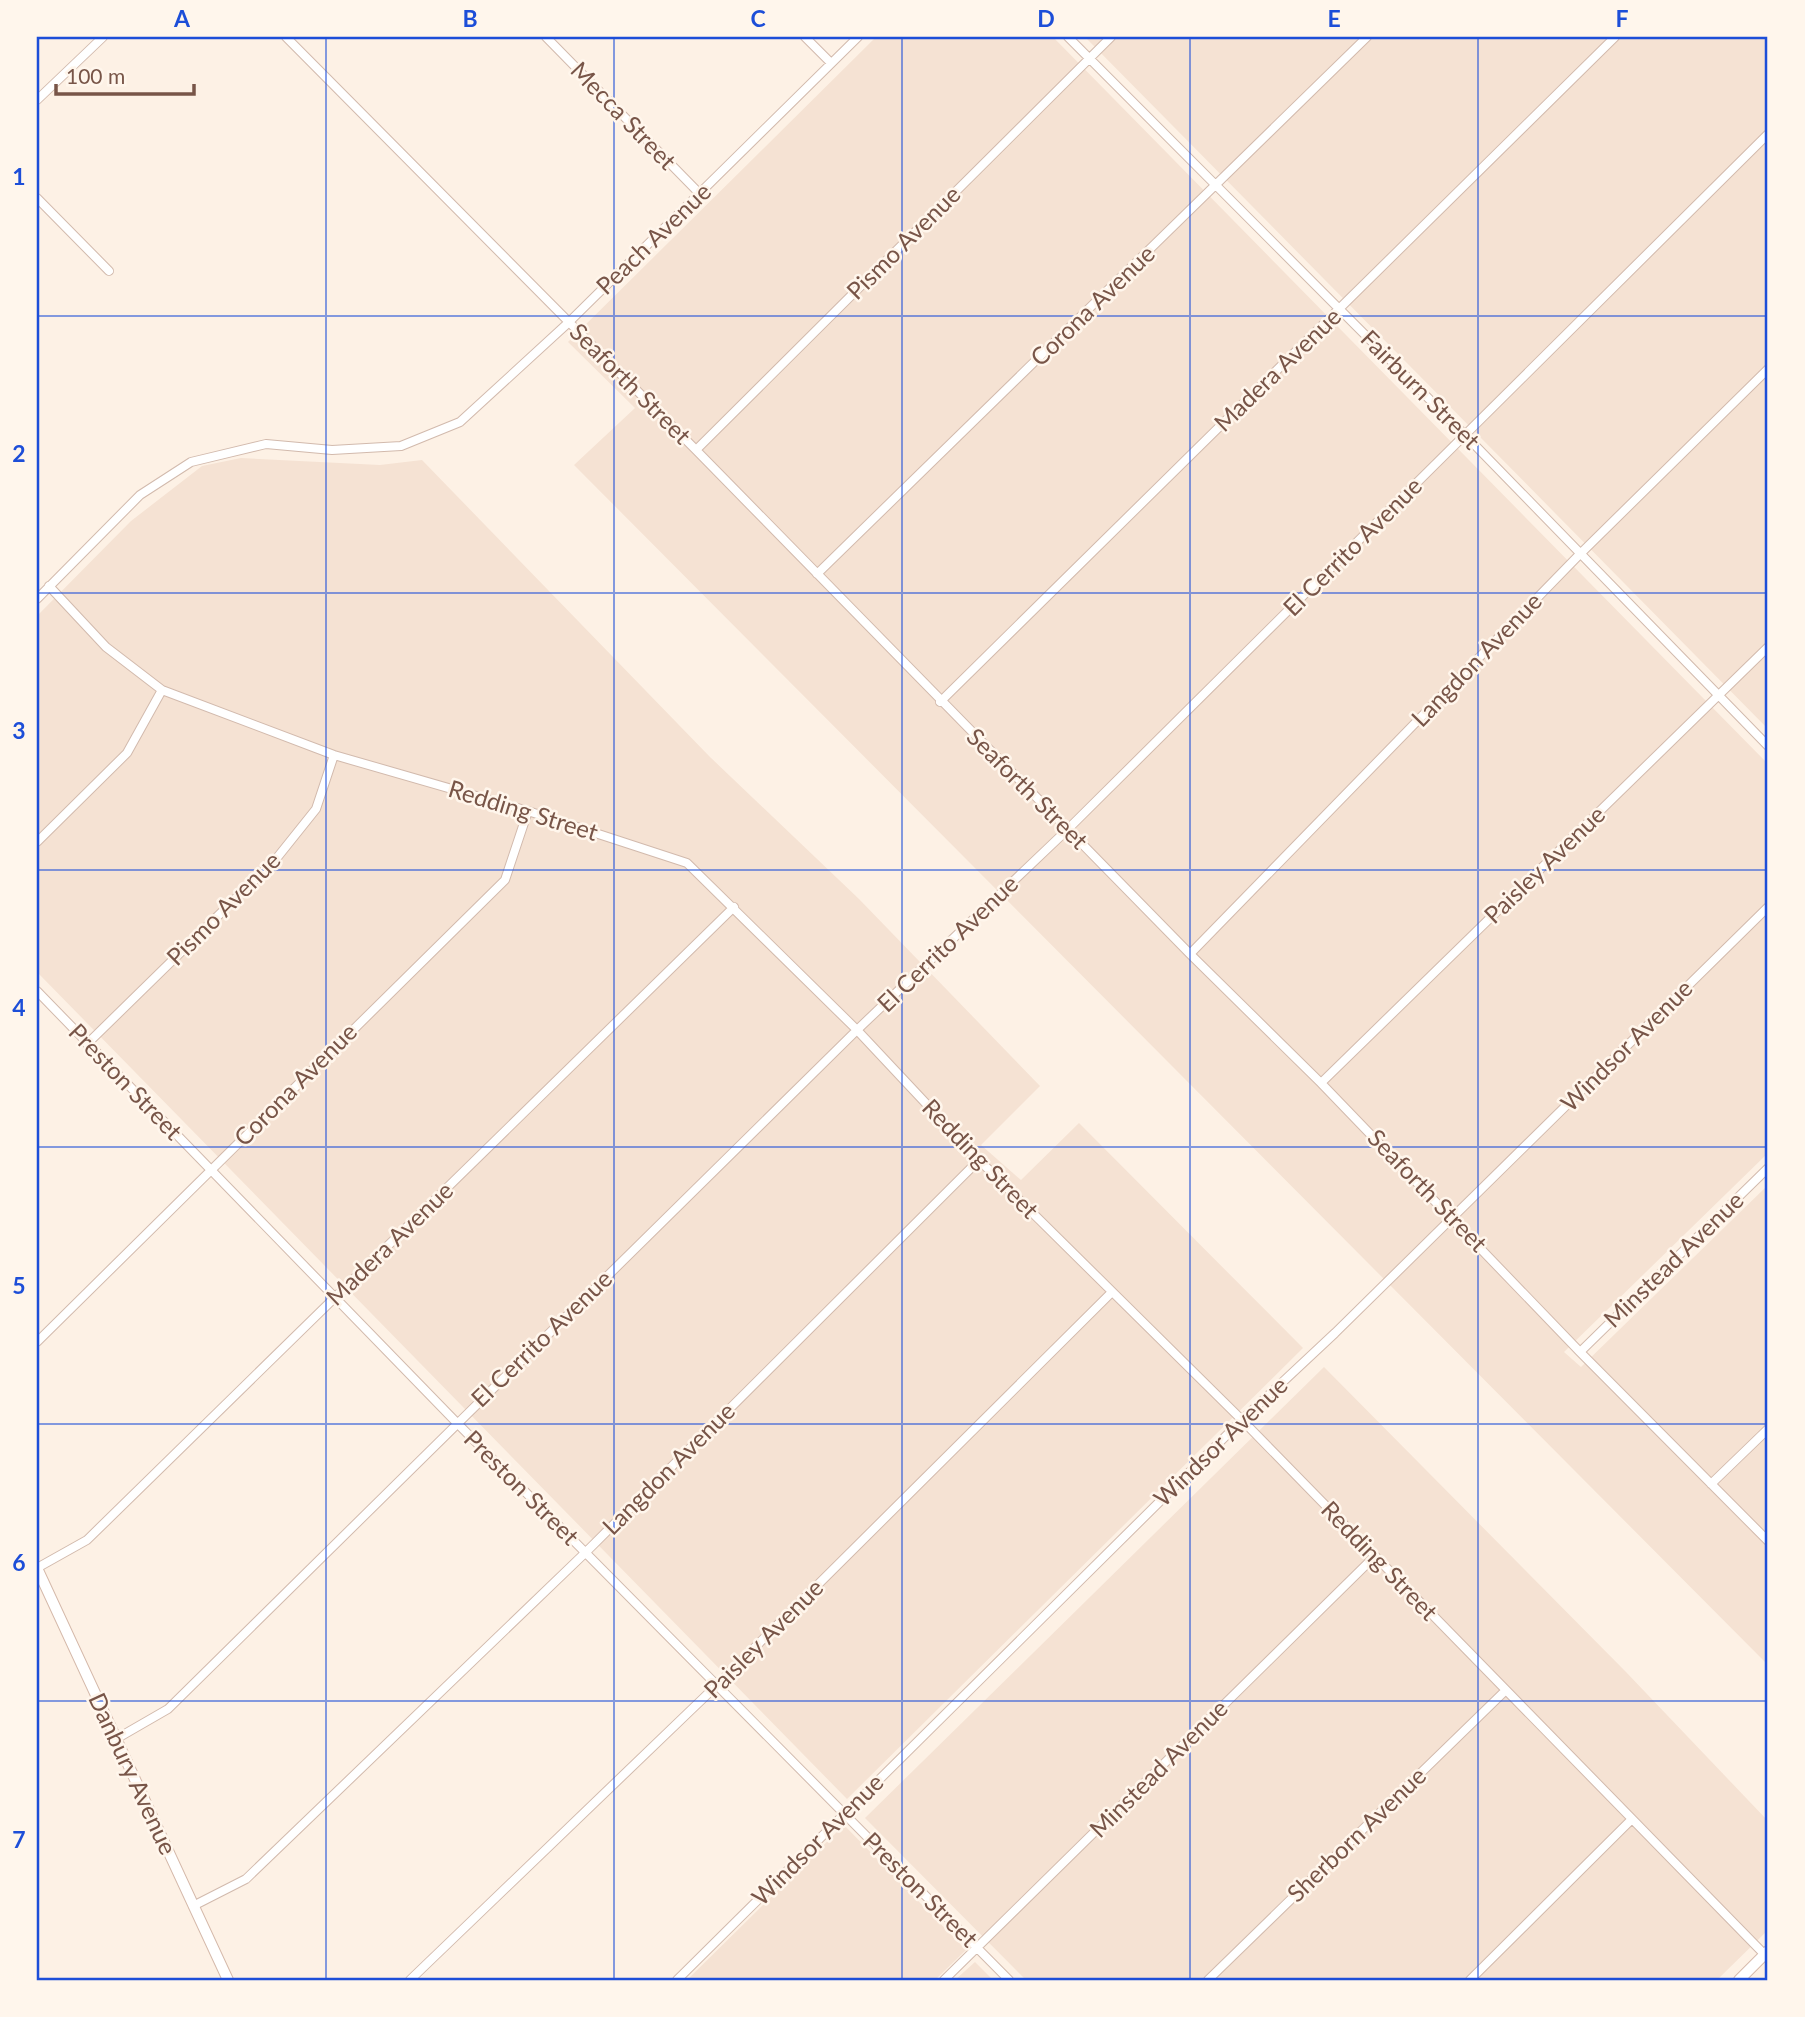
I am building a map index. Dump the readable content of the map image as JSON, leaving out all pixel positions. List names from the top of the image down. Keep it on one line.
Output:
{"streets":{"street":["Mecca Street","Peach Avenue","Pismo Avenue","Corona Avenue","Madera Avenue","Seaforth Street","Fairburn Street","El Cerrito Avenue","Langdon Avenue","Redding Street","Paisley Avenue","Windsor Avenue","Preston Street","Minstead Avenue","Danbury Avenue","Sherborn Avenue"]},"crossings":[["Mecca Street","Peach Avenue"],["Peach Avenue","Seaforth Street"],["Peach Avenue","Redding Street"],["Pismo Avenue","Seaforth Street"],["Pismo Avenue","Fairburn Street"],["Pismo Avenue","Redding Street"],["Pismo Avenue","Preston Street"],["Corona Avenue","Seaforth Street"],["Corona Avenue","Fairburn Street"],["Corona Avenue","Redding Street"],["Corona Avenue","Preston Street"],["Madera Avenue","Seaforth Street"],["Madera Avenue","Fairburn Street"],["Madera Avenue","Redding Street"],["Madera Avenue","Preston Street"],["Madera Avenue","Danbury Avenue"],["Seaforth Street","El Cerrito Avenue"],["Seaforth Street","Langdon Avenue"],["Seaforth Street","Paisley Avenue"],["Seaforth Street","Windsor Avenue"],["Seaforth Street","Minstead Avenue"],["Fairburn Street","El Cerrito Avenue"],["Fairburn Street","Langdon Avenue"],["Fairburn Street","Paisley Avenue"],["El Cerrito Avenue","Redding Street"],["El Cerrito Avenue","Preston Street"],["El Cerrito Avenue","Danbury Avenue"],["Langdon Avenue","Redding Street"],["Langdon Avenue","Preston Street"],["Langdon Avenue","Danbury Avenue"],["Redding Street","Paisley Avenue"],["Redding Street","Windsor Avenue"],["Redding Street","Minstead Avenue"],["Redding Street","Sherborn Avenue"],["Paisley Avenue","Preston Street"],["Windsor Avenue","Preston Street"],["Preston Street","Minstead Avenue"]],"scale_bar":"100 m","grid":{"columns":["A","B","C","D","E","F"],"rows":["1","2","3","4","5","6","7"]}}
